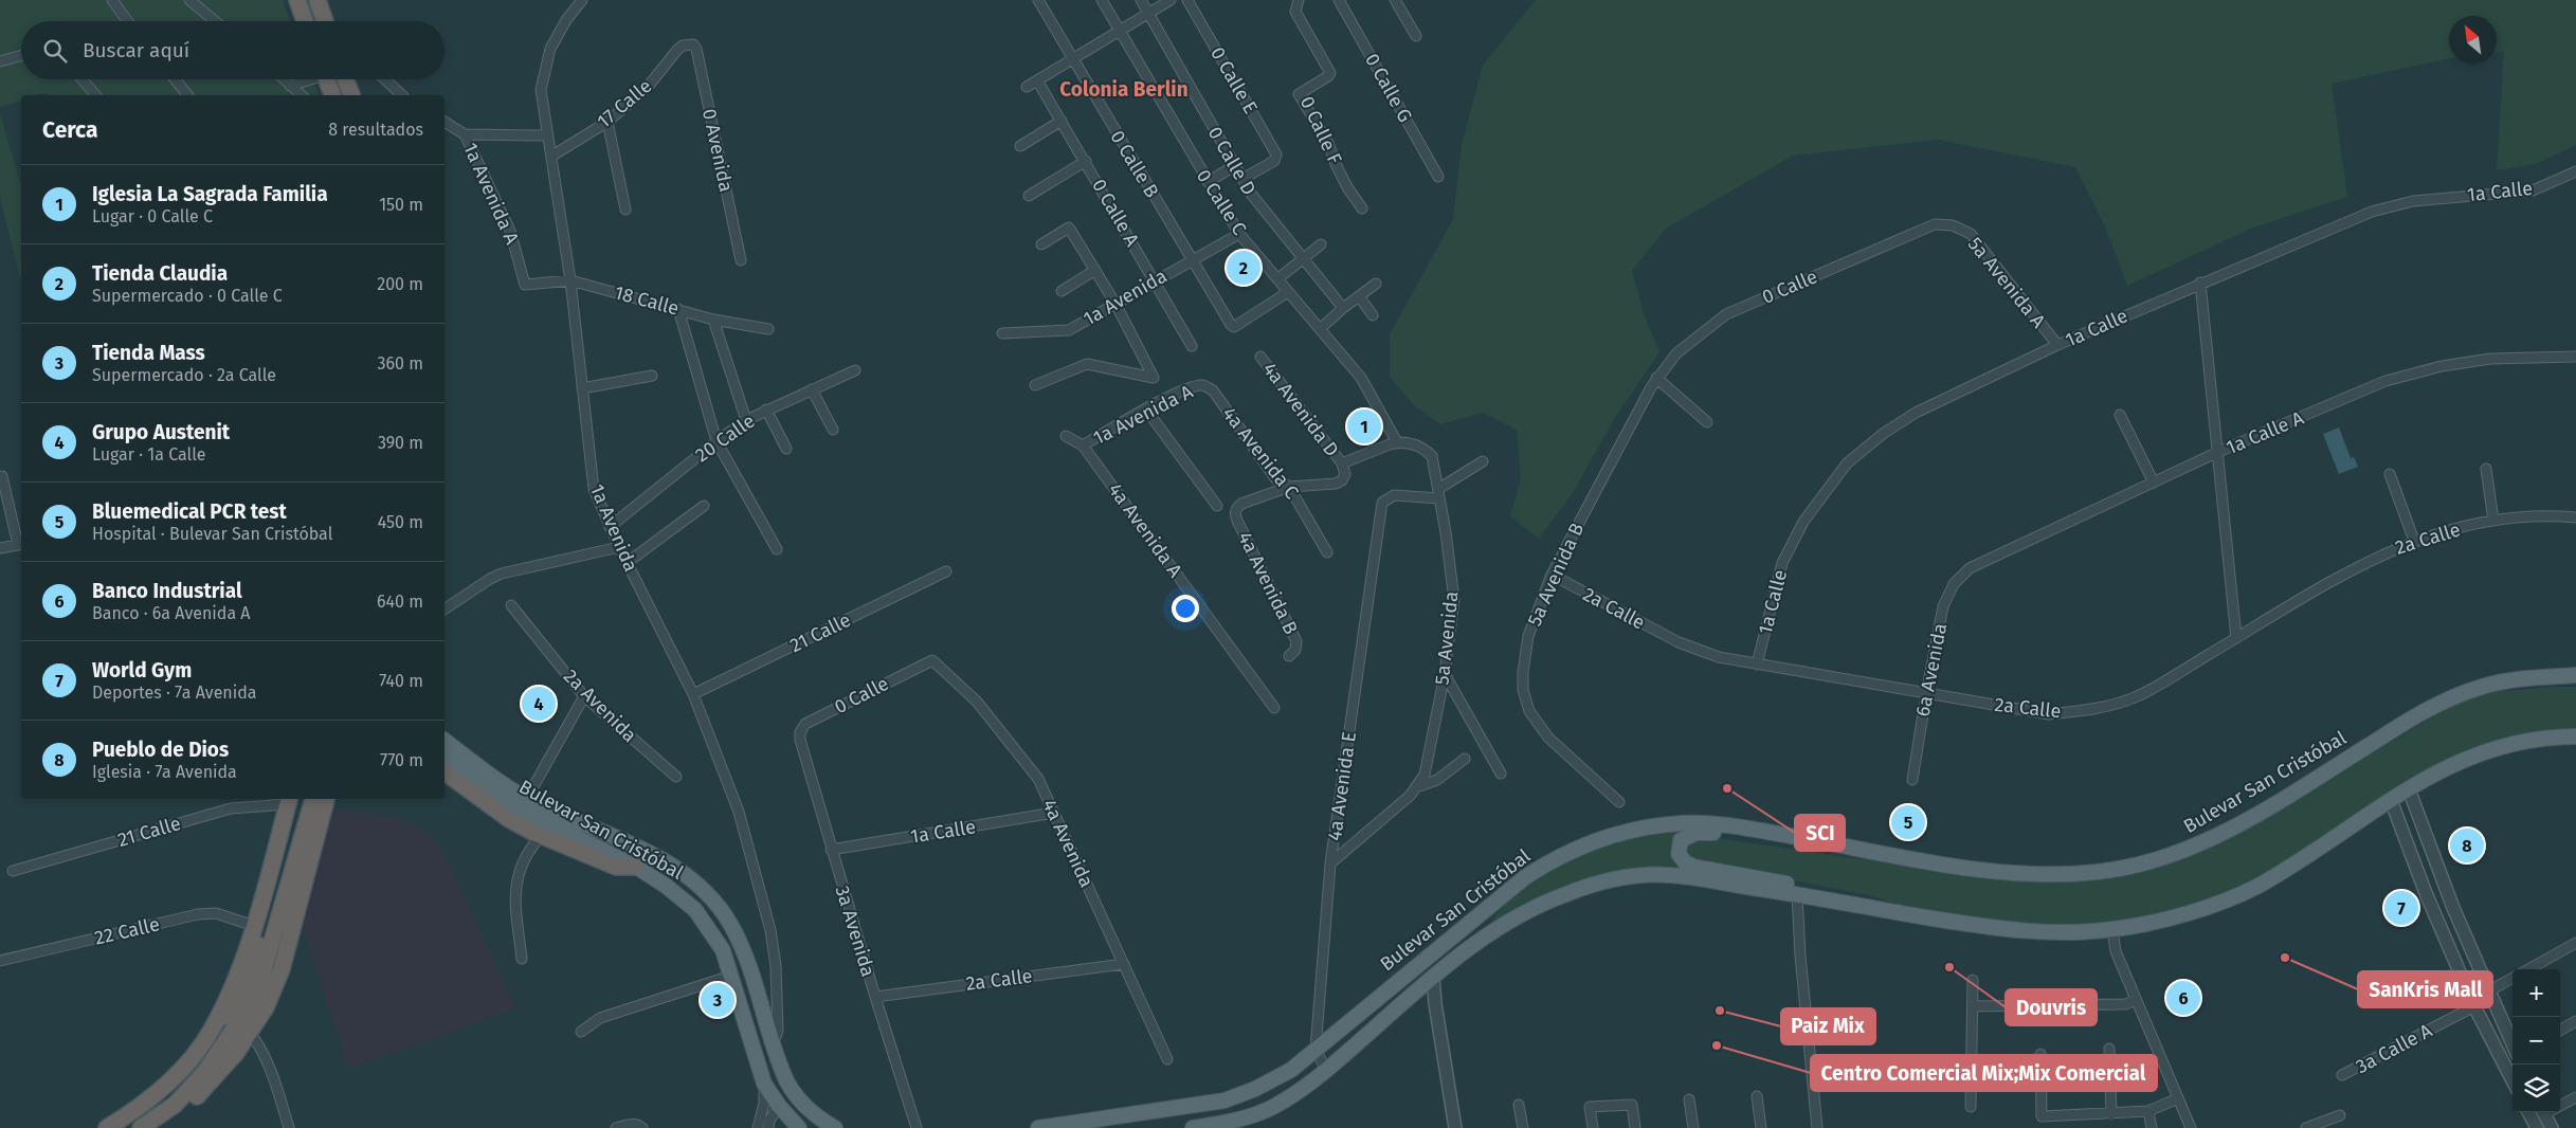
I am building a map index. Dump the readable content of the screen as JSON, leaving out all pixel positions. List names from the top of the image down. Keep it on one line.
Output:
{"streets":{"main road":["Bulevar San Cristóbal"],"street":["0 Calle E","0 Calle G","17 Calle","0 Calle F","0 Avenida","0 Calle D","0 Calle B","1a Calle","1a Avenida A","0 Calle C","0 Calle A","5a Avenida A","0 Calle","1a Avenida","18 Calle","4a Avenida D","1a Calle A","20 Calle","4a Avenida C","4a Avenida A","2a Calle","5a Avenida B","4a Avenida B","21 Calle","5a Avenida","6a Avenida","2a Avenida","4a Avenida E","4a Avenida","22 Calle","3a Avenida","3a Calle A"]},"crossings":[["0 Calle E","0 Calle D"],["17 Calle","0 Avenida"],["17 Calle","1a Avenida"],["0 Calle B","0 Calle C"],["0 Calle B","1a Avenida"],["1a Calle","5a Avenida A"],["1a Calle","2a Calle"],["1a Calle","4a Avenida"],["1a Calle","3a Avenida"],["1a Avenida A","18 Calle"],["1a Avenida A","4a Avenida C"],["1a Avenida A","4a Avenida A"],["0 Calle C","1a Avenida"],["0 Calle C","5a Avenida"],["0 Calle A","1a Avenida"],["5a Avenida A","0 Calle"],["0 Calle","5a Avenida B"],["0 Calle","4a Avenida"],["0 Calle","3a Avenida"],["1a Avenida","18 Calle"],["1a Avenida","20 Calle"],["1a Avenida","21 Calle"],["1a Avenida","Bulevar San Cristóbal"],["1a Calle A","6a Avenida"],["4a Avenida C","4a Avenida B"],["2a Calle","5a Avenida B"],["2a Calle","6a Avenida"],["2a Calle","4a Avenida"],["2a Calle","3a Avenida"],["5a Avenida","4a Avenida E"],["Bulevar San Cristóbal","4a Avenida E"]],"districts":["Colonia Berlin"],"places":["SCI","SanKris Mall","Douvris","Paiz Mix","Centro Comercial Mix;Mix Comercial"],"north":"top left","page":{"search":"Buscar aquí","heading":["Cerca","8 resultados"],"list":[{"mark":"1","name":"Iglesia La Sagrada Familia","note":"Lugar · 0 Calle C","value":"150 m"},{"mark":"2","name":"Tienda Claudia","note":"Supermercado · 0 Calle C","value":"200 m"},{"mark":"3","name":"Tienda Mass","note":"Supermercado · 2a Calle","value":"360 m"},{"mark":"4","name":"Grupo Austenit","note":"Lugar · 1a Calle","value":"390 m"},{"mark":"5","name":"Bluemedical PCR test","note":"Hospital · Bulevar San Cristóbal","value":"450 m"},{"mark":"6","name":"Banco Industrial","note":"Banco · 6a Avenida A","value":"640 m"},{"mark":"7","name":"World Gym","note":"Deportes · 7a Avenida","value":"740 m"},{"mark":"8","name":"Pueblo de Dios","note":"Iglesia · 7a Avenida","value":"770 m"}],"pins":["2","1","4","5","8","7","6","3"],"map_buttons":["+","−"]}}
